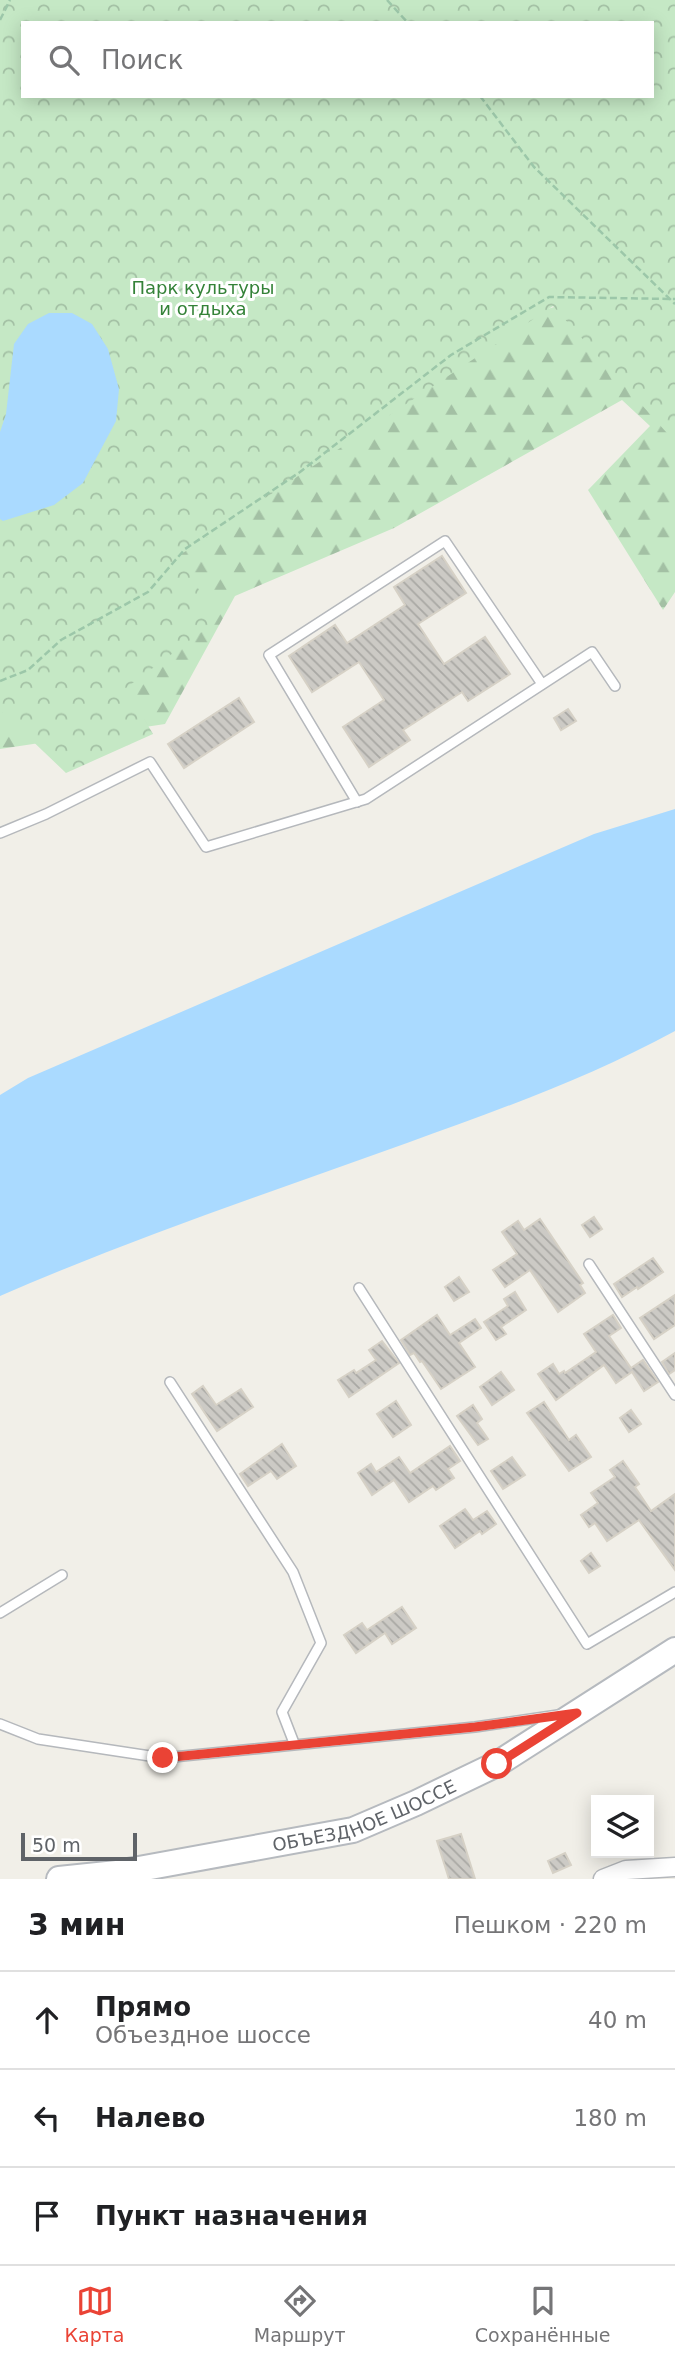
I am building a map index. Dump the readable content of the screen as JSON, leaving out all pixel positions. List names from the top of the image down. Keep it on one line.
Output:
{"streets":{"main road":["ОБЪЕЗДНОЕ ШОССЕ"]},"parks":["Парк культуры и отдыха"],"scale_bar":"50 m","page":{"search":"Поиск","scale":"50 m","heading":["3 мин","Пешком · 220 m"],"list":[["Прямо","Объездное шоссе","40 m"],["Налево","180 m"],"Пункт назначения"],"nav":["Карта","Маршрут","Сохранённые"]}}
